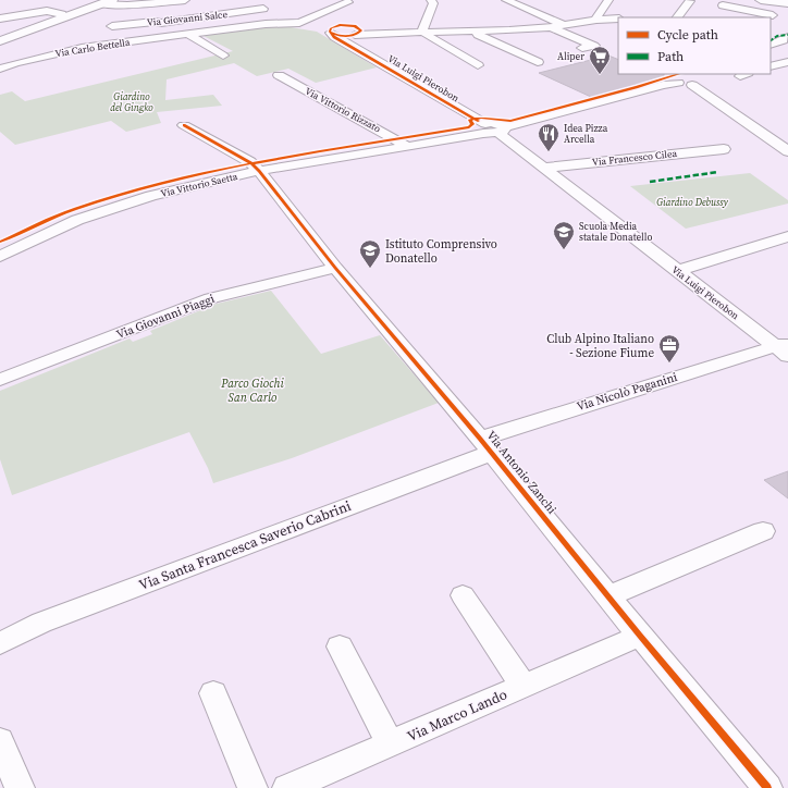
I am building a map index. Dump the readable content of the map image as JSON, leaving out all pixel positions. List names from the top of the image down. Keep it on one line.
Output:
{"streets":{"street":["Via Giovanni Salce","Via Carlo Bettella","Via Luigi Pierobon","Via Vittorio Rizzato","Via Francesco Cilea","Via Vittorio Saetta","Via Giovanni Piaggi","Via Nicolò Paganini","Via Antonio Zanchi","Via Santa Francesca Saverio Cabrini","Via Marco Lando"]},"crossings":[["Via Carlo Bettella","Via Luigi Pierobon"],["Via Luigi Pierobon","Via Francesco Cilea"],["Via Luigi Pierobon","Via Vittorio Saetta"],["Via Luigi Pierobon","Via Nicolò Paganini"],["Via Vittorio Rizzato","Via Vittorio Saetta"],["Via Vittorio Saetta","Via Antonio Zanchi"],["Via Giovanni Piaggi","Via Antonio Zanchi"],["Via Nicolò Paganini","Via Antonio Zanchi"],["Via Nicolò Paganini","Via Santa Francesca Saverio Cabrini"],["Via Antonio Zanchi","Via Santa Francesca Saverio Cabrini"],["Via Antonio Zanchi","Via Marco Lando"]],"parks":["Giardino del Gingko","Giardino Debussy","Parco Giochi San Carlo"],"places":{"supermarket":["Aliper"],"restaurant":["Idea Pizza Arcella"],"school or university":["Scuola Media statale Donatello","Istituto Comprensivo Donatello"],"office":["Club Alpino Italiano - Sezione Fiume"]},"legend":["Cycle path","Path"]}
